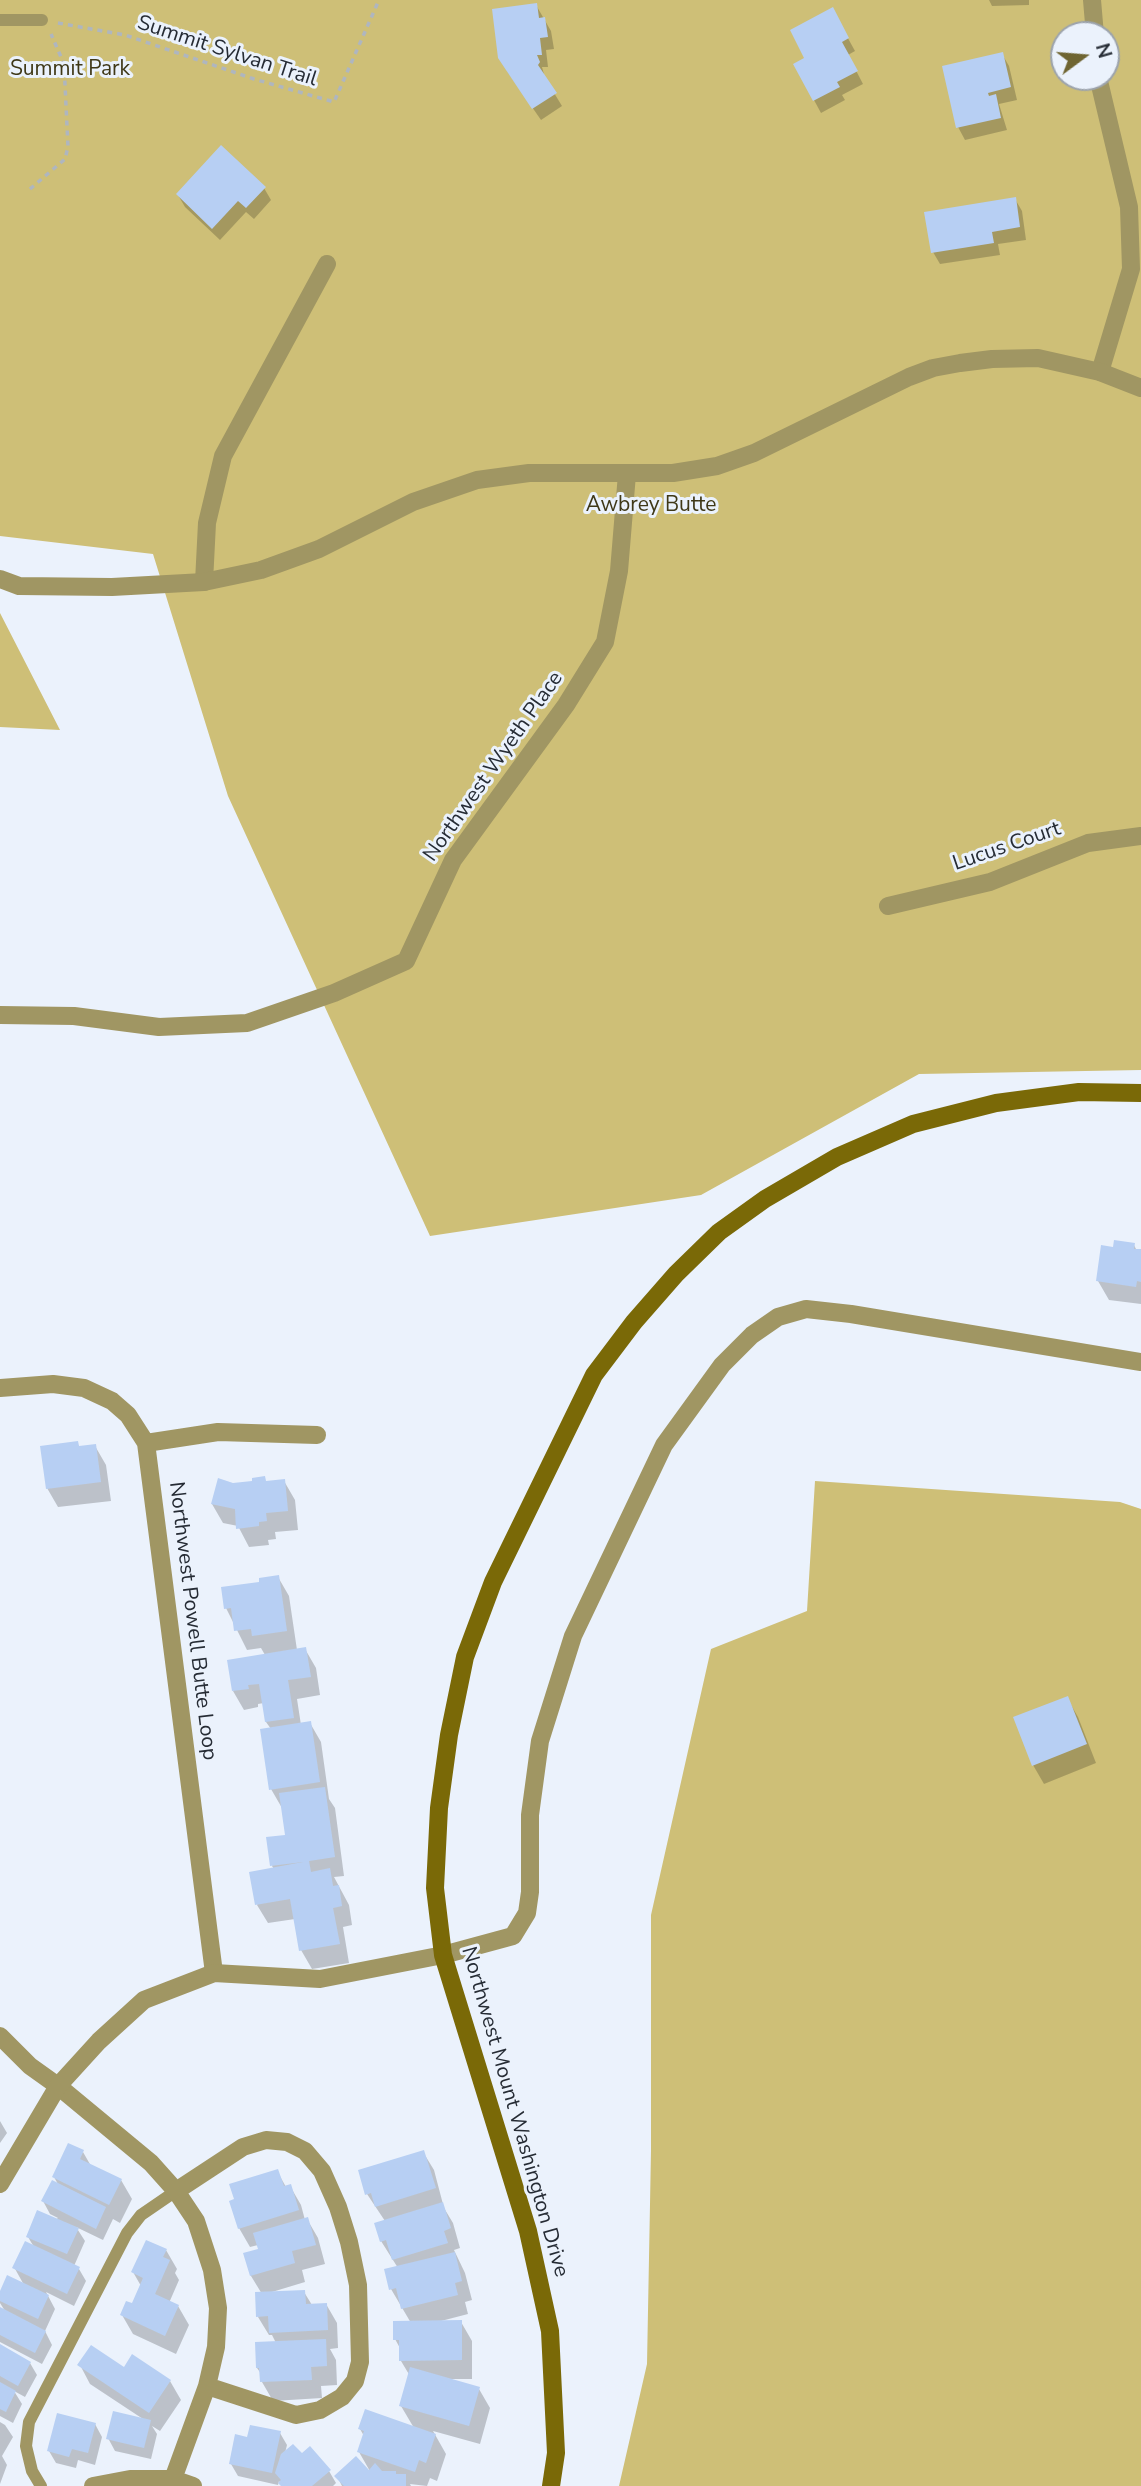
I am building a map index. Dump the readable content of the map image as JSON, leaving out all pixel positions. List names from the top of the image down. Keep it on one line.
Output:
{"streets":{"main road":["Northwest Mount Washington Drive"],"street":["Northwest Wyeth Place","Lucus Court","Northwest Powell Butte Loop"],"path":["Summit Sylvan Trail"]},"parks":["Summit Park","Awbrey Butte"],"north":"right"}
